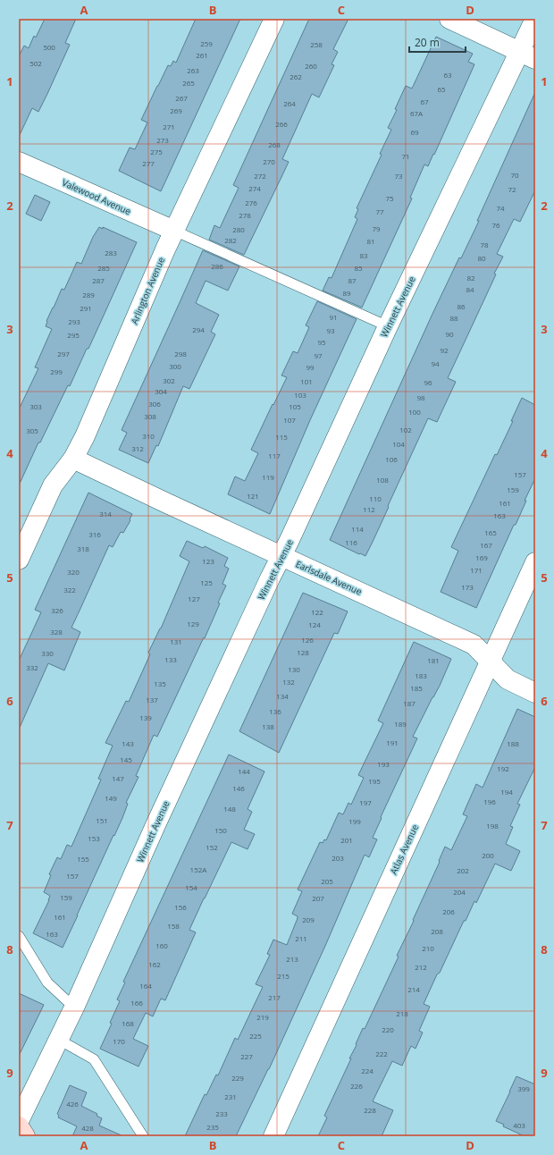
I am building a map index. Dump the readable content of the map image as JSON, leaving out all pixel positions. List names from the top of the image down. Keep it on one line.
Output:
{"streets":{"street":["Valewood Avenue","Arlington Avenue","Winnett Avenue","Earlsdale Avenue","Atlas Avenue"]},"crossings":[["Valewood Avenue","Arlington Avenue"],["Arlington Avenue","Earlsdale Avenue"],["Winnett Avenue","Earlsdale Avenue"],["Earlsdale Avenue","Atlas Avenue"]],"house_numbers":["259","258","500","261","502","260","263","63","262","265","65","267","67","264","269","67A","266","271","69","273","268","275","71","270","277","70","272","73","274","72","75","276","74","77","278","76","79","280","282","81","78","283","83","80","286","285","85","82","287","87","84","89","289","86","291","91","88","293","294","93","90","295","95","92","297","298","97","94","300","99","299","302","101","96","304","103","98","306","303","105","100","308","107","102","305","310","115","104","312","117","106","157","119","108","159","121","110","161","112","314","163","114","165","316","116","167","318","169","123","171","320","125","173","322","127","326","122","129","124","328","126","131","128","330","133","181","332","130","183","132","135","185","134","137","187","136","139","189","138","191","143","188","145","193","192","144","147","195","146","194","149","196","197","148","151","199","198","150","153","201","152","200","203","155","152A","202","157","205","154","204","159","207","156","206","161","209","158","208","163","211","160","210","213","162","212","215","164","214","217","166","218","219","168","220","225","170","222","227","224","229","226","399","231","426","228","233","403","235","428"],"scale_bar":"20 m","grid":{"columns":["A","B","C","D"],"rows":["1","2","3","4","5","6","7","8","9"]}}
